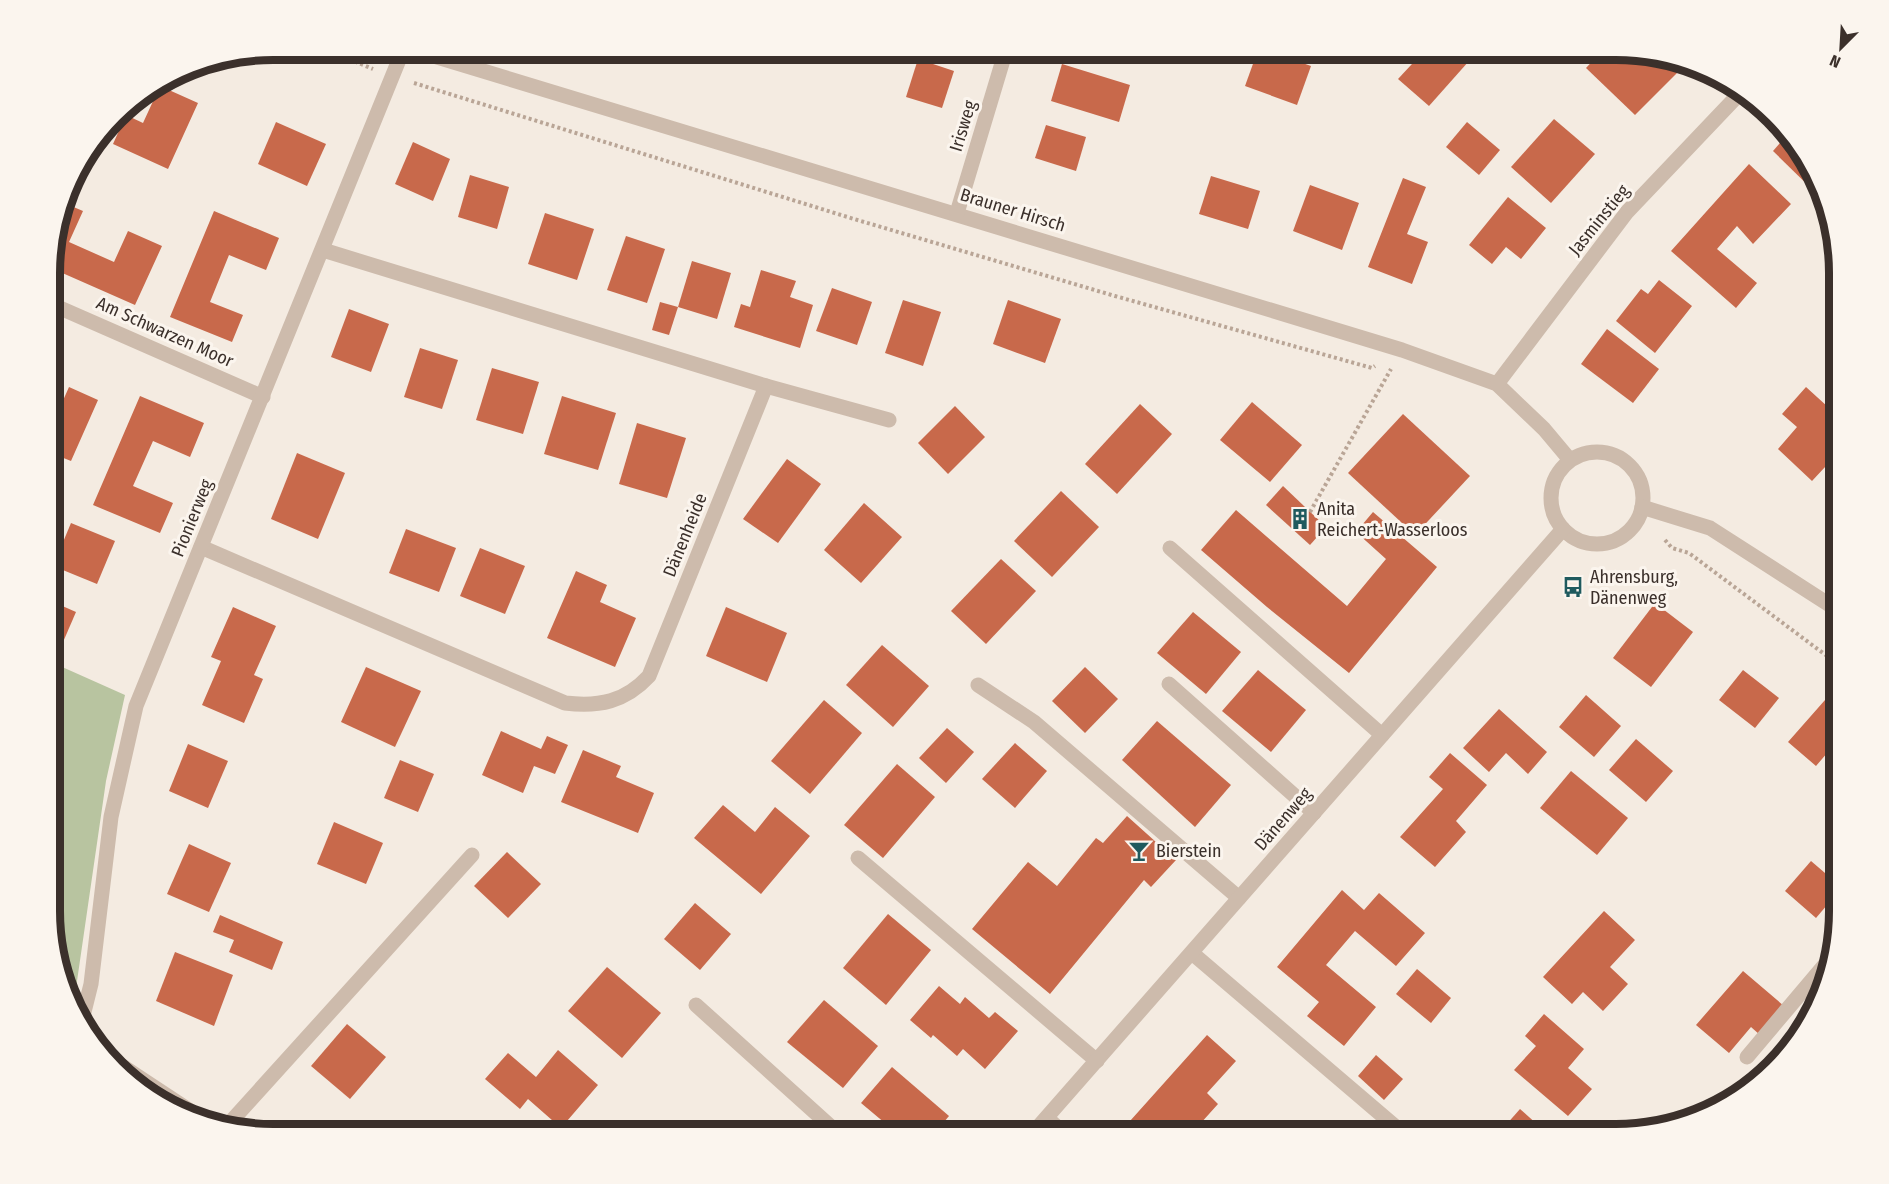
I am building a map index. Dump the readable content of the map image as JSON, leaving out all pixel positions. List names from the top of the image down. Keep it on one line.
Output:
{"streets":{"street":["Irisweg","Brauner Hirsch","Jasminstieg","Am Schwarzen Moor","Pionierweg","Dänenheide","Dänenweg"]},"crossings":[["Irisweg","Brauner Hirsch"],["Brauner Hirsch","Jasminstieg"],["Brauner Hirsch","Dänenweg"],["Am Schwarzen Moor","Pionierweg"],["Pionierweg","Dänenheide"]],"places":{"building":["Anita Reichert-Wasserloos"],"bus stop":["Ahrensburg, Dänenweg"],"bar":["Bierstein"]},"north":"bottom left"}
